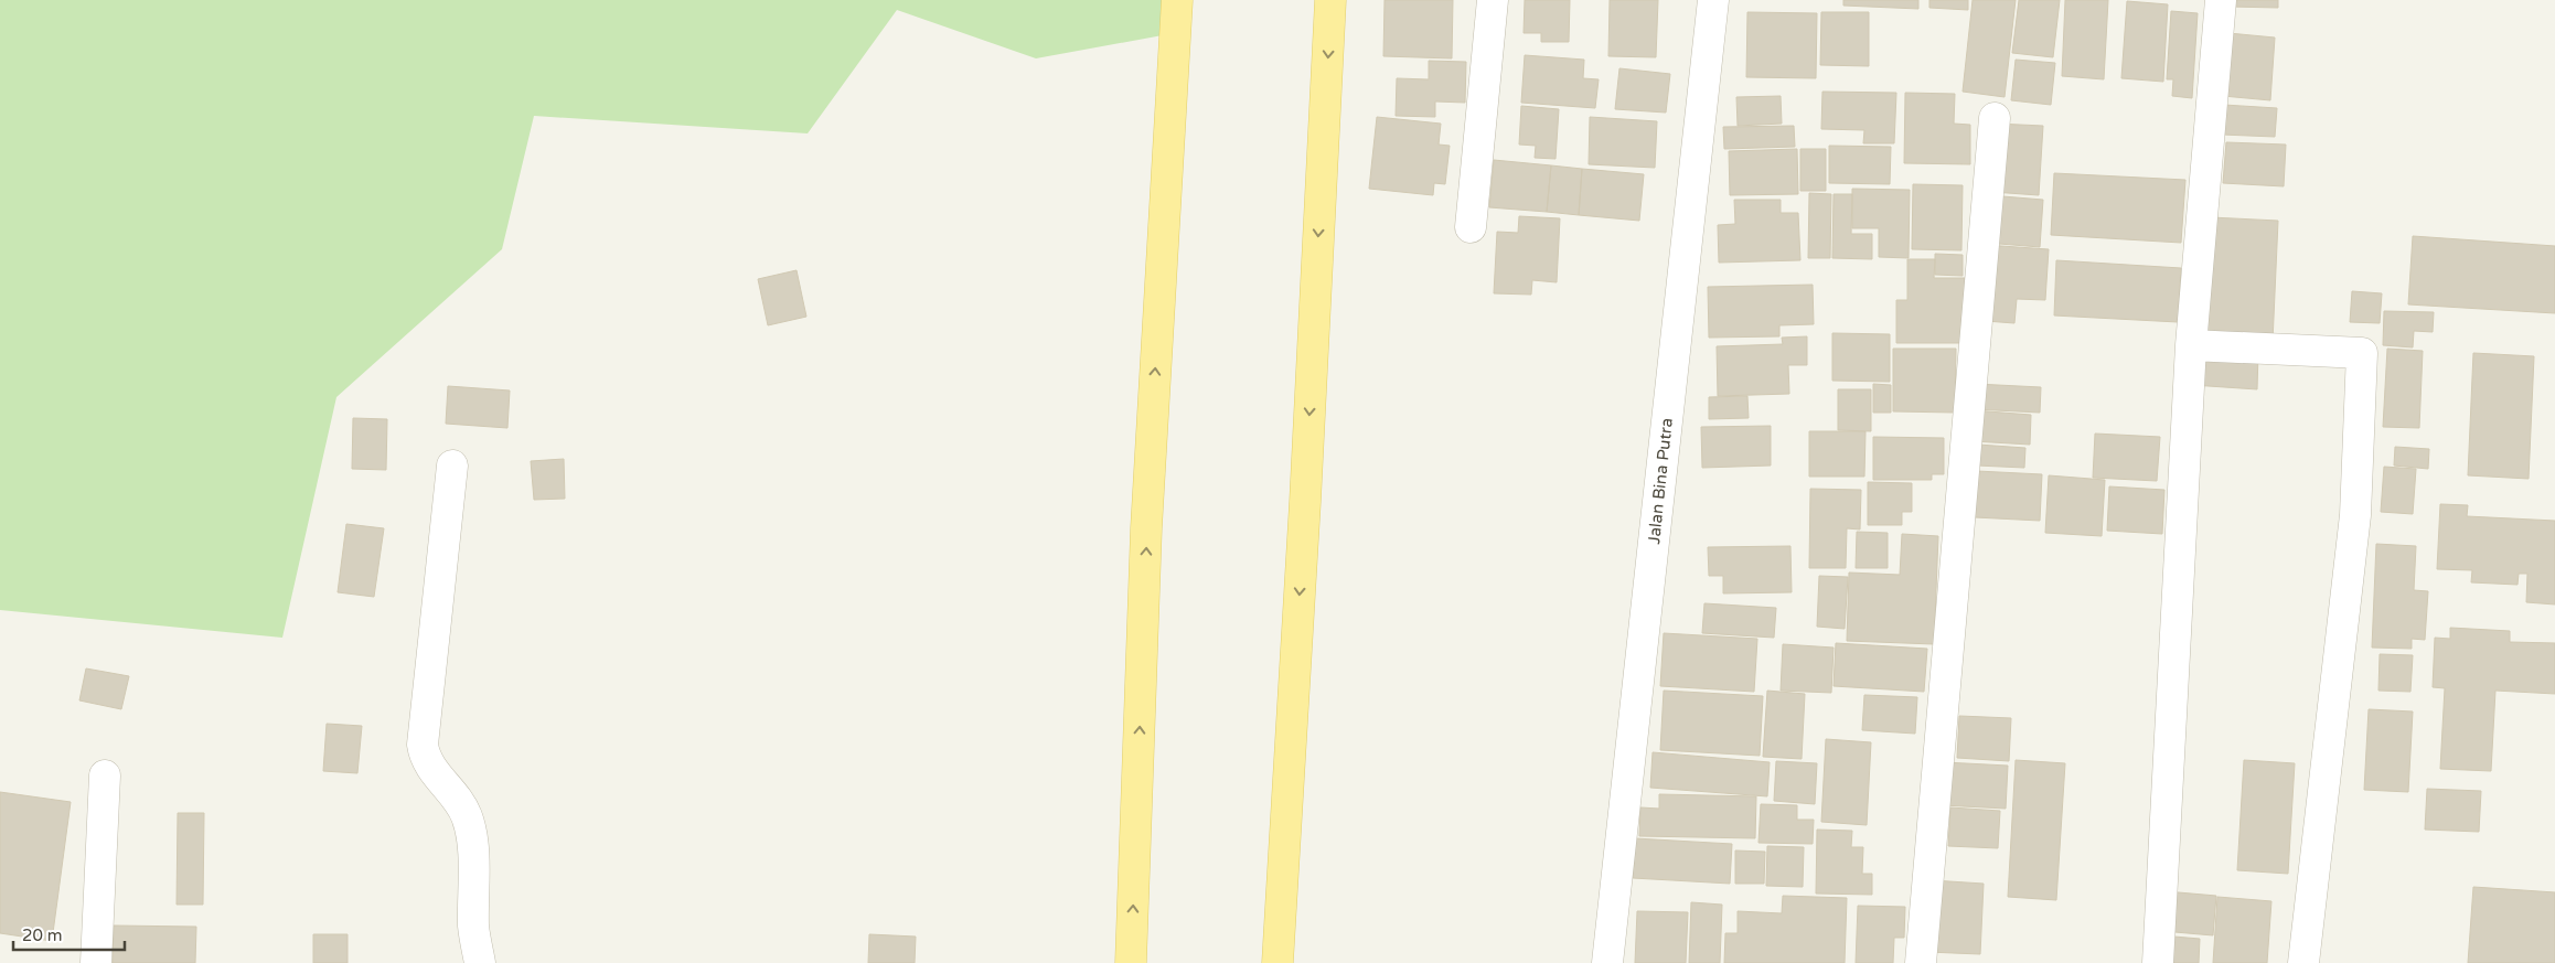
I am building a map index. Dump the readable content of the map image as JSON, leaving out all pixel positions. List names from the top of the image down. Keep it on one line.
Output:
{"streets":{"street":["Jalan Bina Putra"]},"scale_bar":"20 m"}
